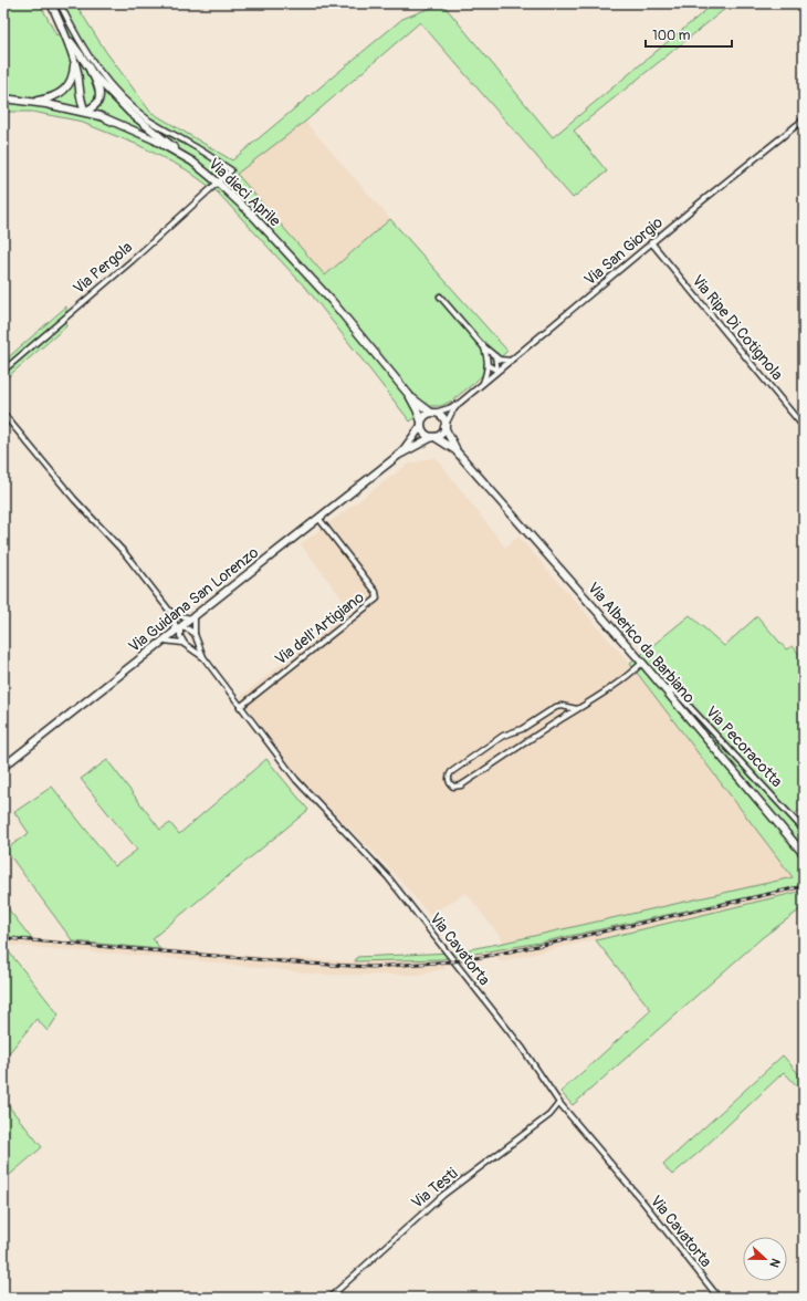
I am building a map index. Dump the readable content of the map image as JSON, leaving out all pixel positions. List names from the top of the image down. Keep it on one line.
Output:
{"streets":{"main road":["Via dieci Aprile","Via Guidana San Lorenzo","Via Alberico da Barbiano"],"street":["Via San Giorgio","Via Pergola","Via Ripe Di Cotignola","Via dell'Artigiano","Via Pecoracotta","Via Cavatorta","Via Testi"]},"crossings":[["Via dieci Aprile","Via San Giorgio"],["Via dieci Aprile","Via Pergola"],["Via dieci Aprile","Via Alberico da Barbiano"],["Via San Giorgio","Via Ripe Di Cotignola"],["Via San Giorgio","Via Alberico da Barbiano"],["Via Guidana San Lorenzo","Via dell'Artigiano"],["Via Guidana San Lorenzo","Via Cavatorta"],["Via dell'Artigiano","Via Cavatorta"],["Via Alberico da Barbiano","Via Pecoracotta"],["Via Cavatorta","Via Testi"]],"scale_bar":"100 m","north":"right"}
